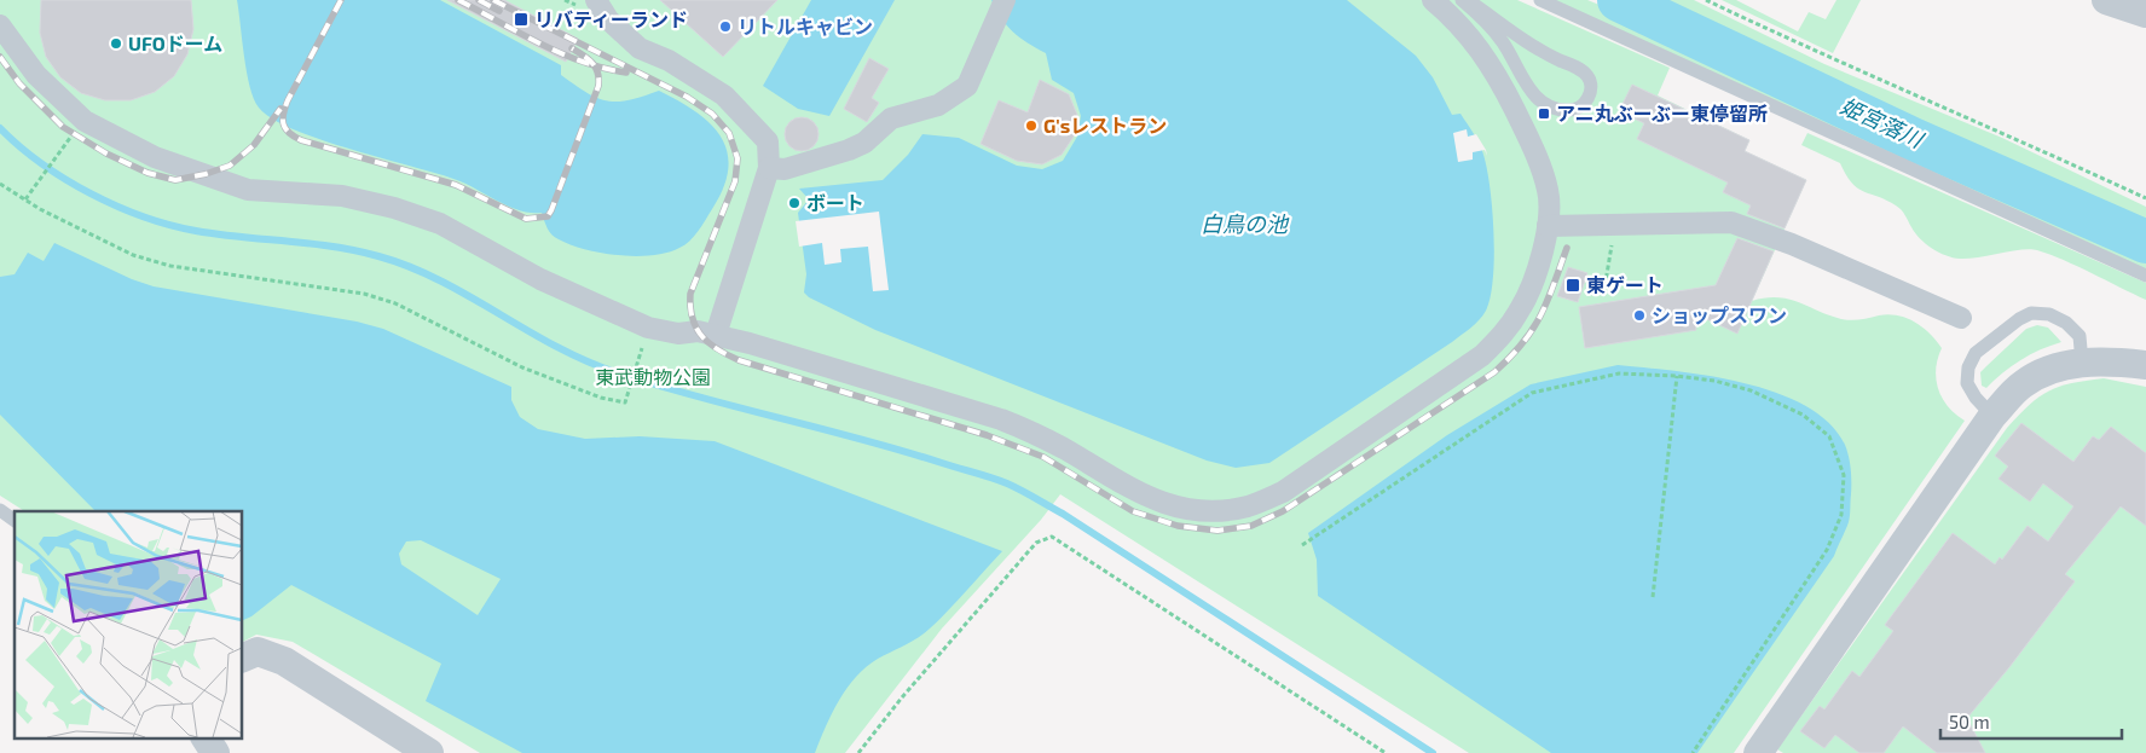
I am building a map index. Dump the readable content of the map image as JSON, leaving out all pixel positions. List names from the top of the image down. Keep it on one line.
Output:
{"water":["姫宮落川","白鳥の池"],"parks":["東武動物公園"],"places":{"transit":["リバティーランド","アニ丸ぶーぶー東停留所","東ゲート"],"other":["リトルキャビン","UFOドーム","G'sレストラン","ボート","ショップスワン"]},"scale_bar":"50 m"}
